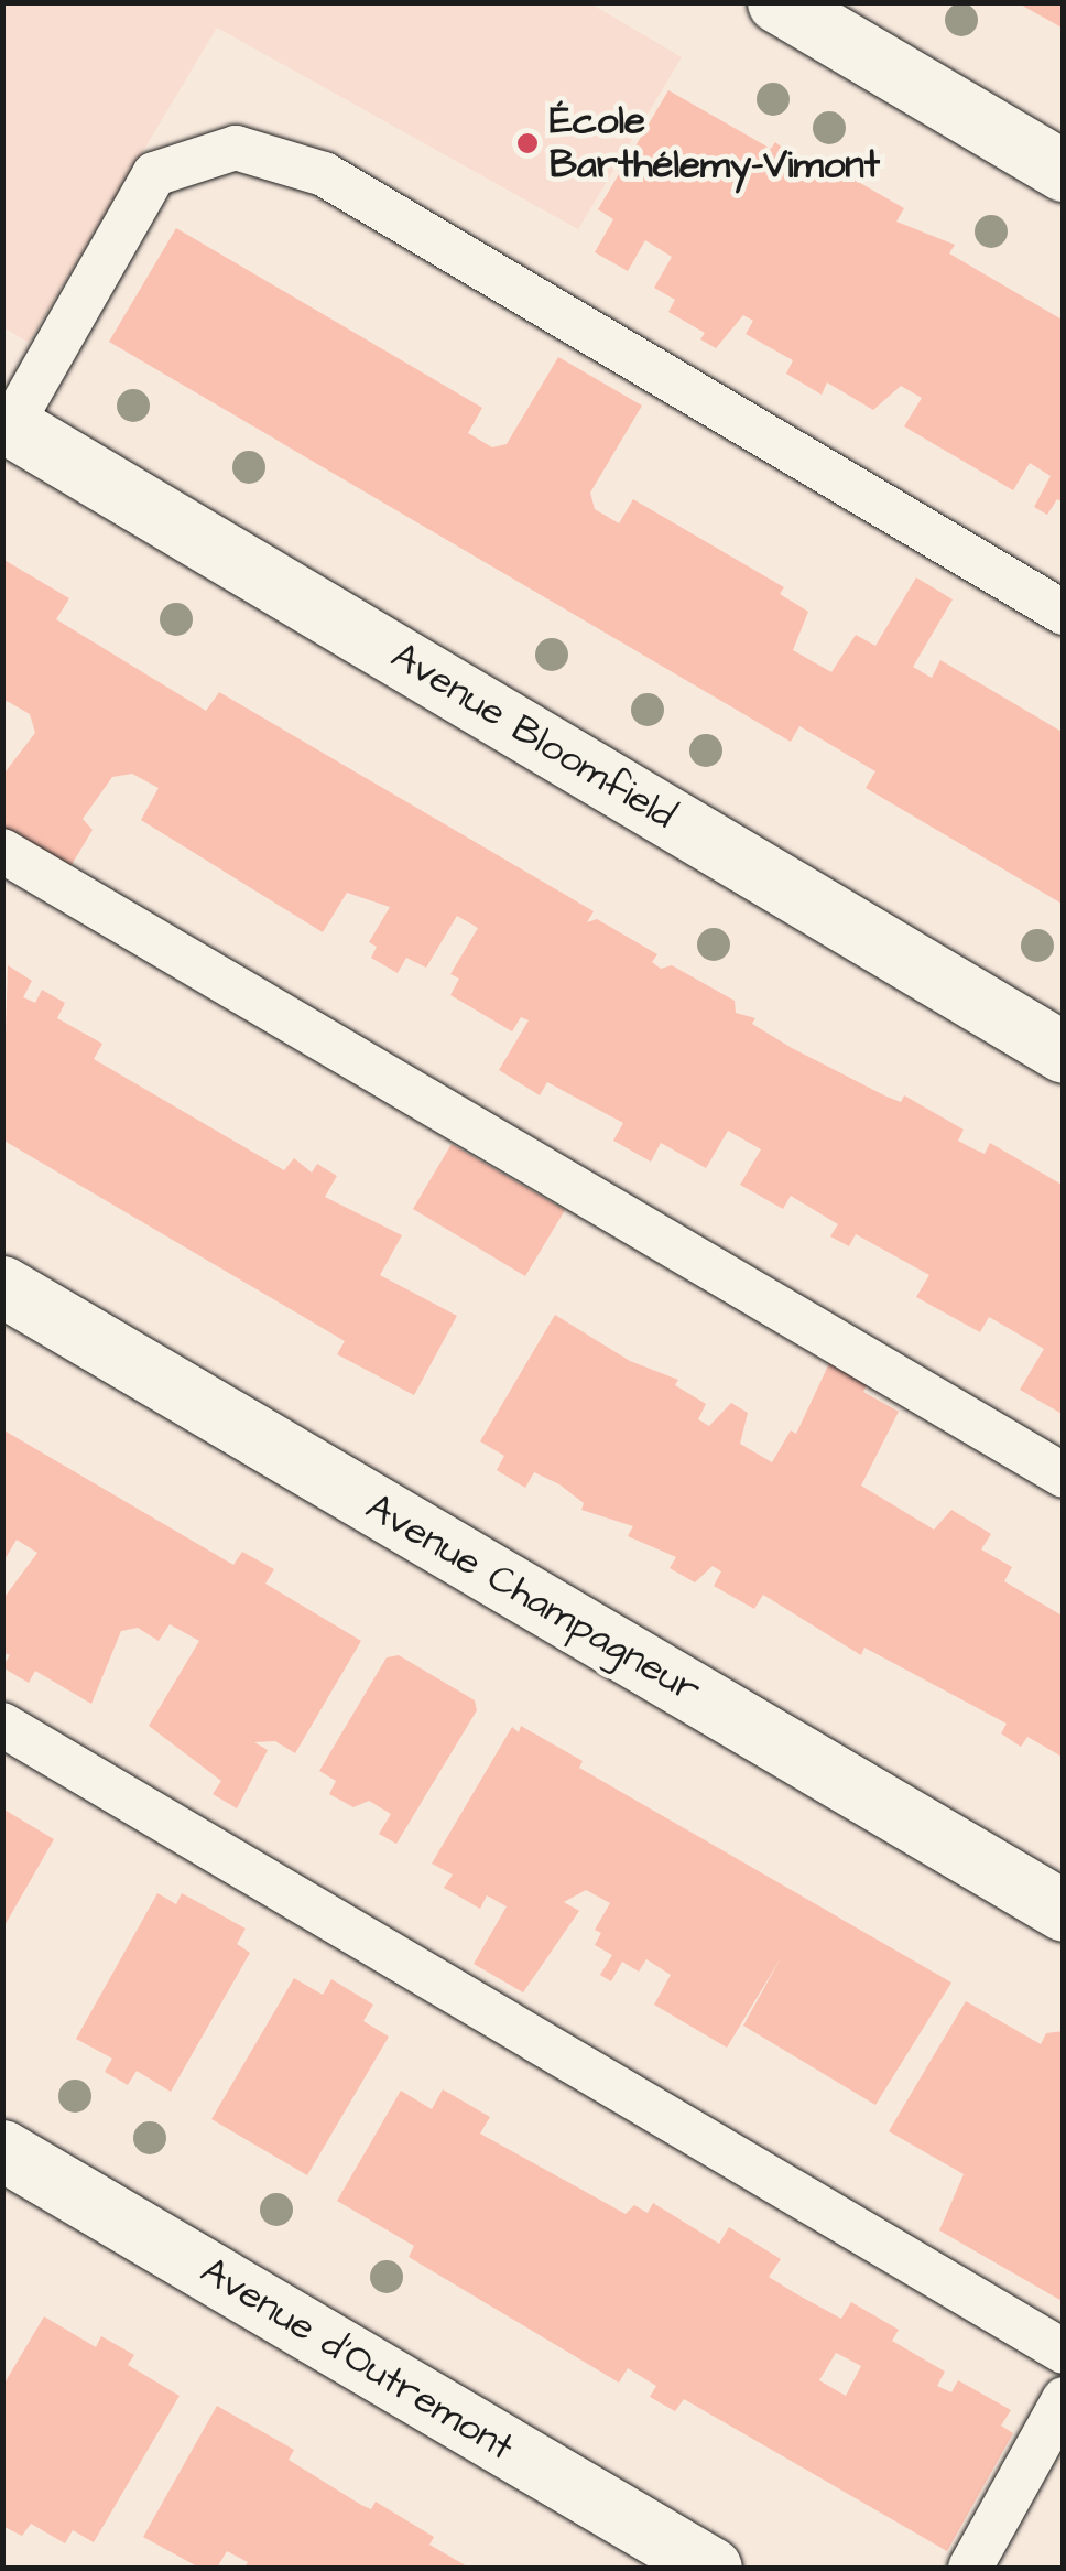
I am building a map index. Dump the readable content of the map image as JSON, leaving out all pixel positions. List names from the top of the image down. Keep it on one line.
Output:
{"streets":{"street":["Avenue Bloomfield","Avenue Champagneur","Avenue d'Outremont"]},"places":["École Barthélemy-Vimont"]}
